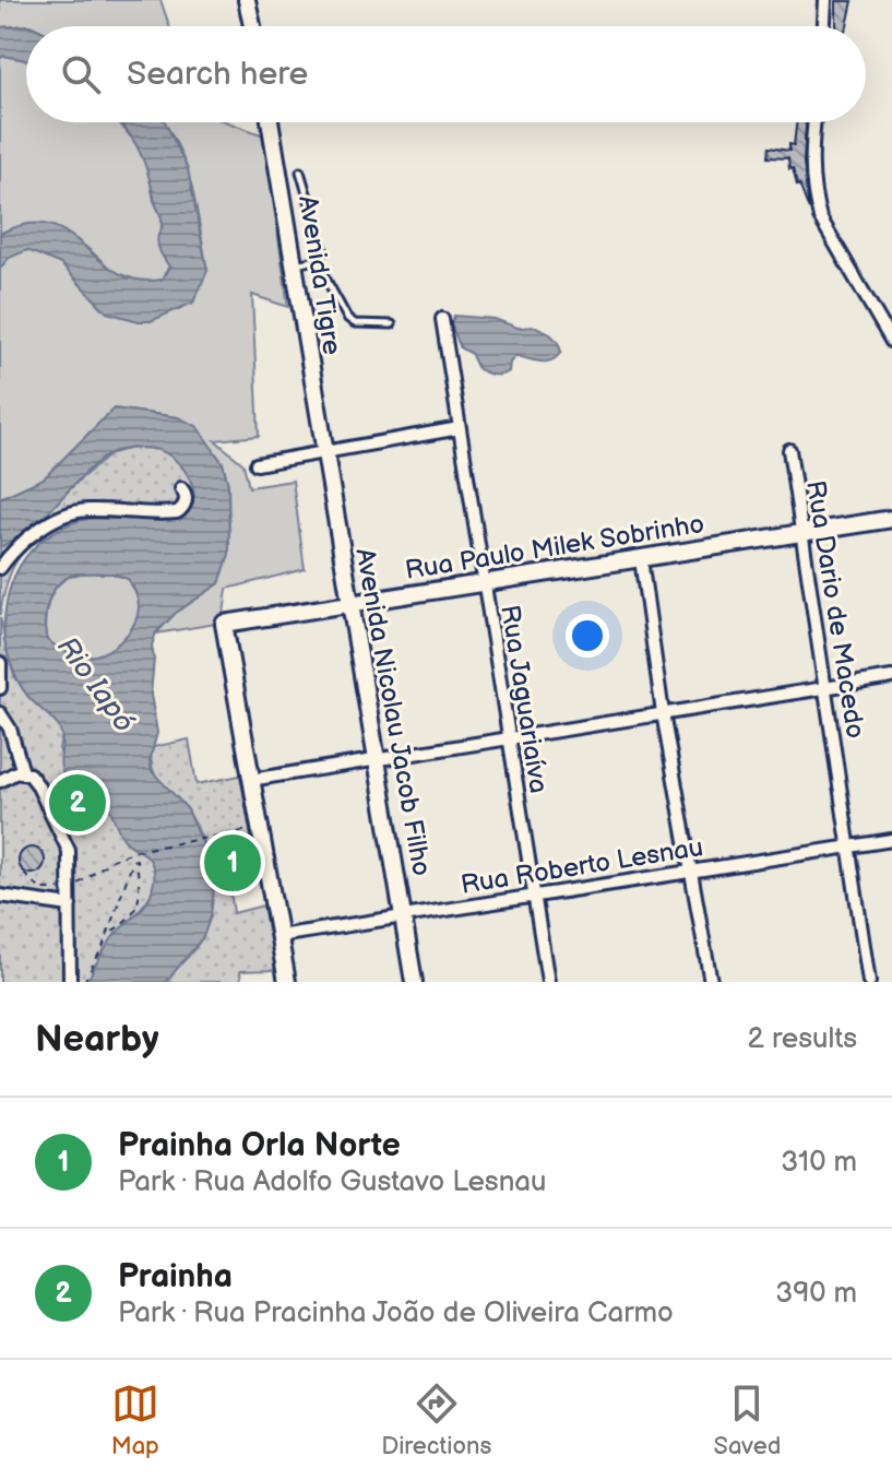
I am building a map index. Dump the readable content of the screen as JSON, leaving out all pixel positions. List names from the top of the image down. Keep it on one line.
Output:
{"streets":{"street":["Avenida Tigre","Rua Paulo Milek Sobrinho","Rua Dario de Macedo","Rua Jaguariaíva","Avenida Nicolau Jacob Filho","Rua Roberto Lesnau"]},"crossings":[["Avenida Tigre","Avenida Nicolau Jacob Filho"],["Rua Paulo Milek Sobrinho","Rua Dario de Macedo"],["Rua Paulo Milek Sobrinho","Rua Jaguariaíva"],["Rua Paulo Milek Sobrinho","Avenida Nicolau Jacob Filho"],["Rua Dario de Macedo","Rua Roberto Lesnau"],["Rua Jaguariaíva","Rua Roberto Lesnau"],["Avenida Nicolau Jacob Filho","Rua Roberto Lesnau"]],"water":["Rio Iapó"],"page":{"search":"Search here","pins":["2","1"],"heading":["Nearby","2 results"],"list":[{"mark":"1","name":"Prainha Orla Norte","note":"Park · Rua Adolfo Gustavo Lesnau","value":"310 m"},{"mark":"2","name":"Prainha","note":"Park · Rua Pracinha João de Oliveira Carmo","value":"390 m"}],"nav":["Map","Directions","Saved"]}}
